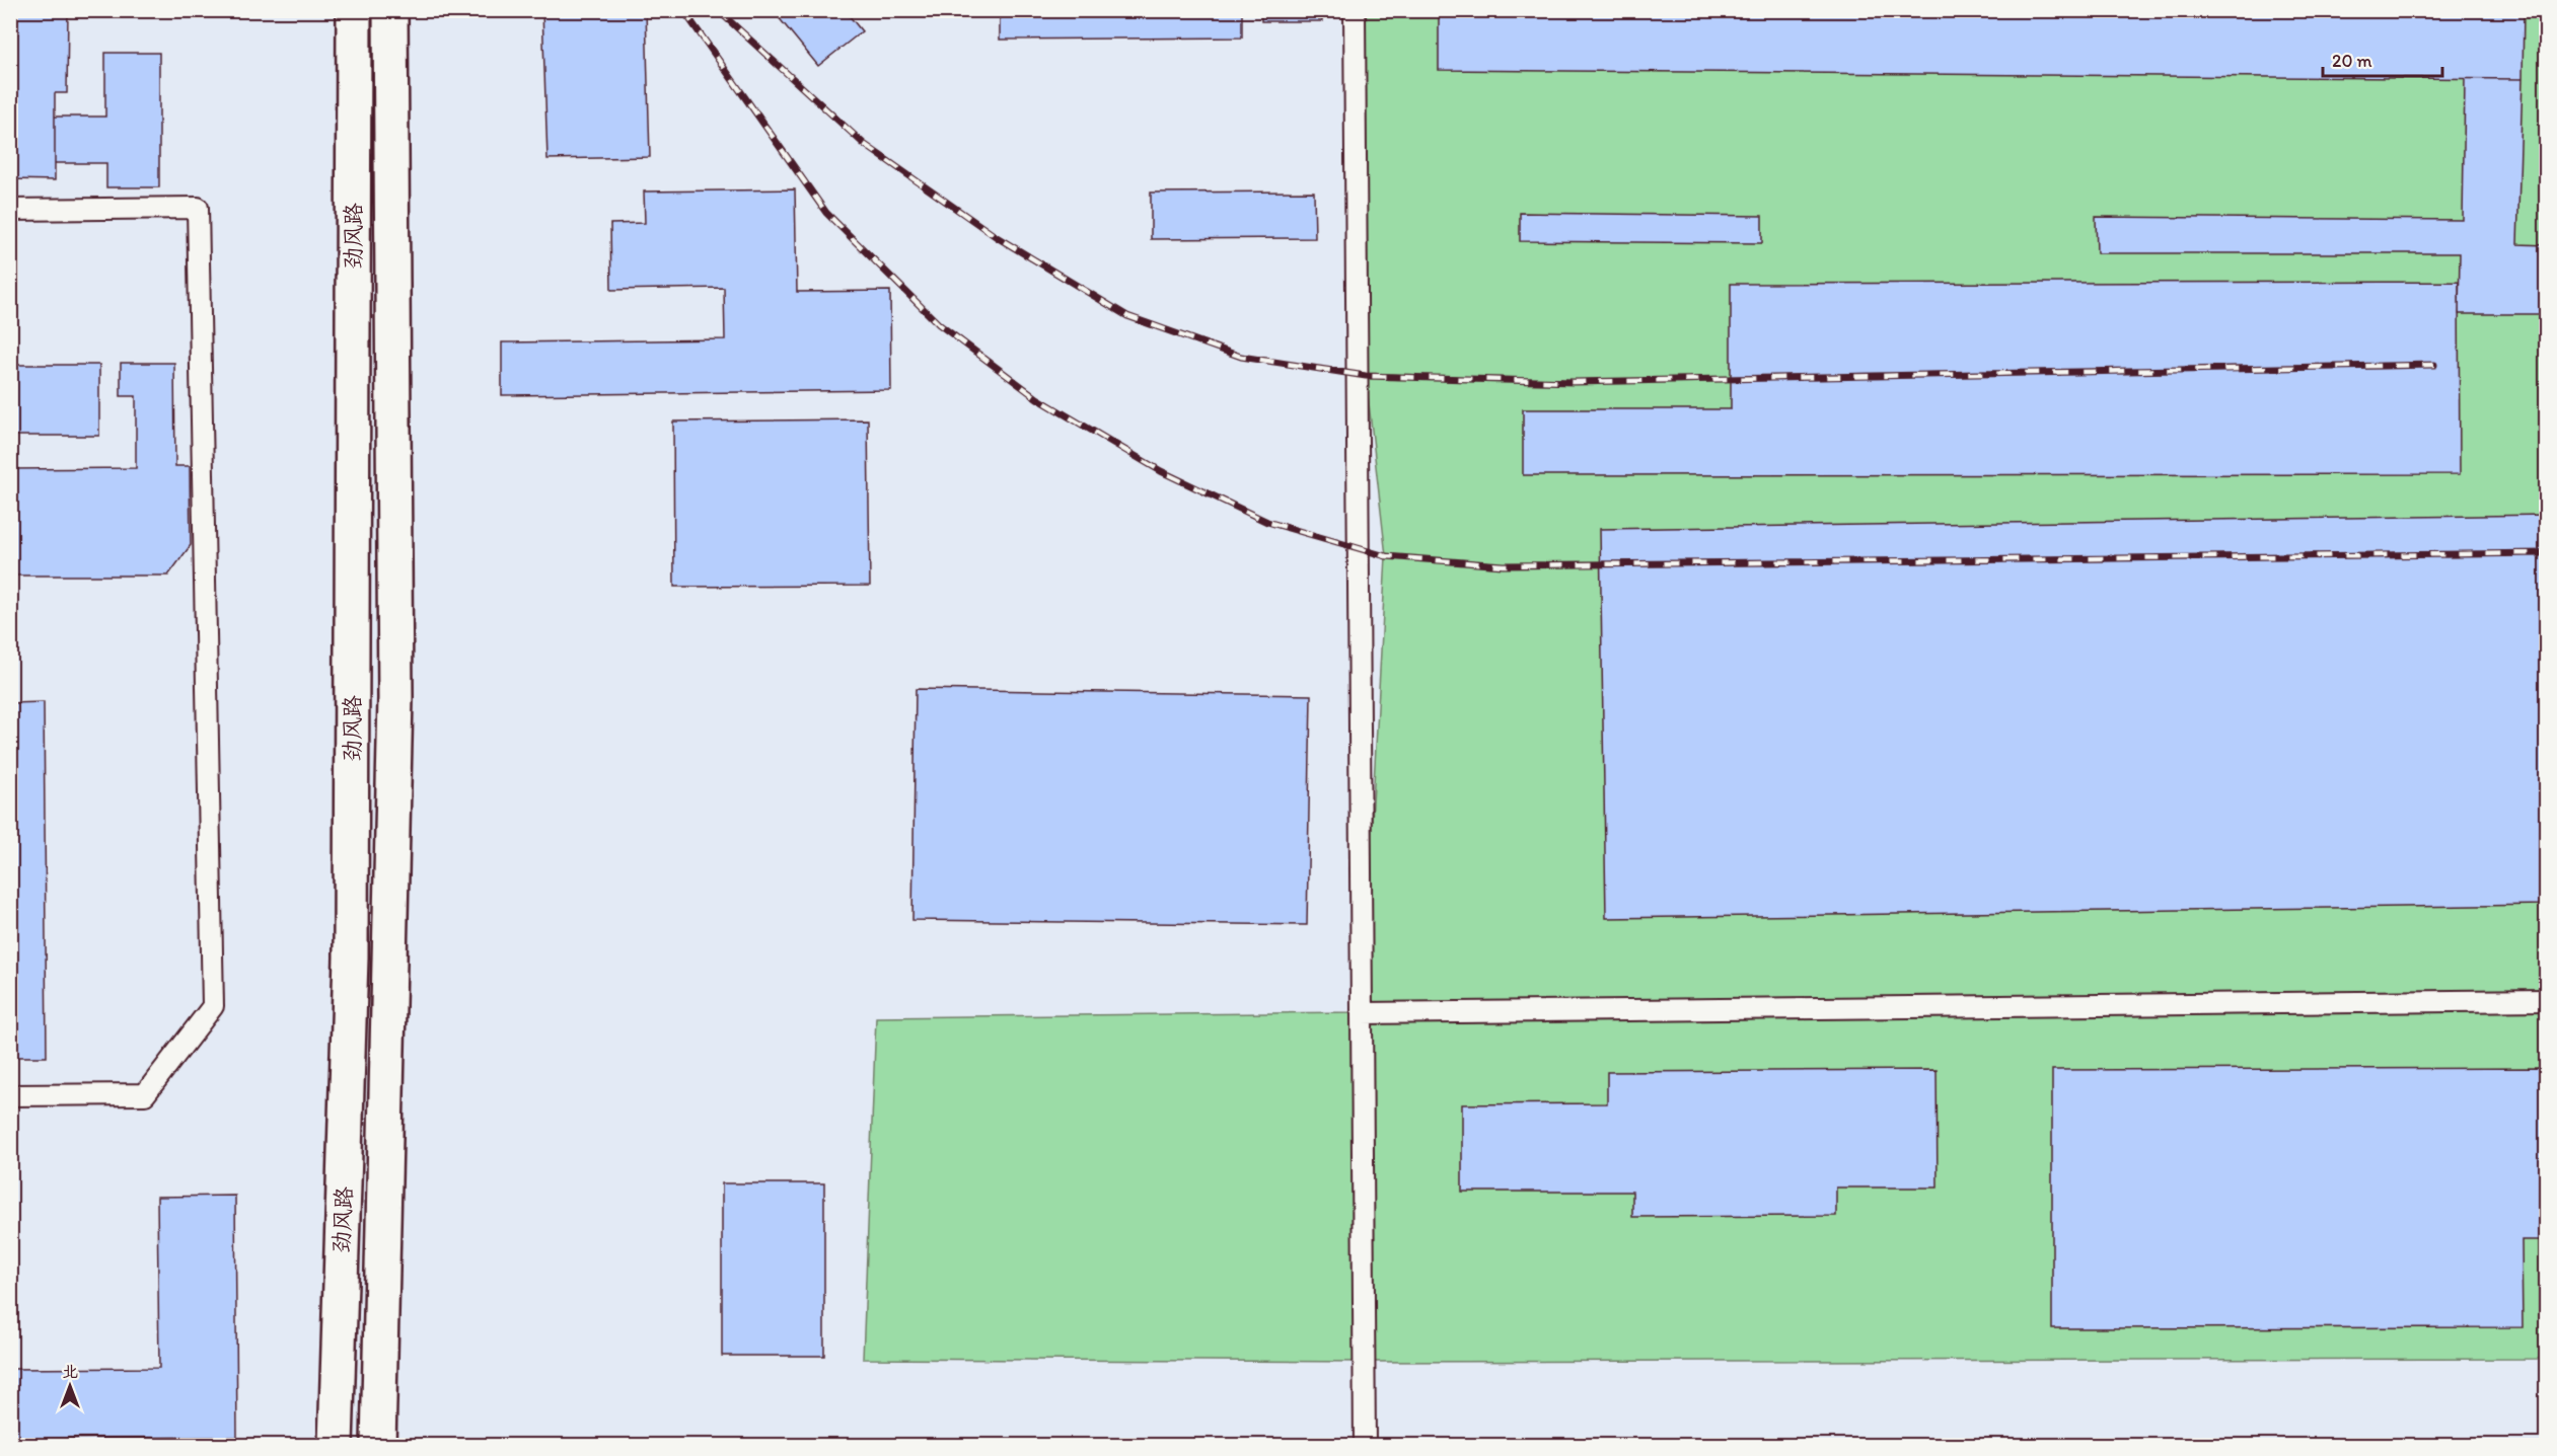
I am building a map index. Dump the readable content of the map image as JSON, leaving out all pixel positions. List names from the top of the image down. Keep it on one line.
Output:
{"streets":{"street":["劲风路"]},"scale_bar":"20 m","north":"top"}
